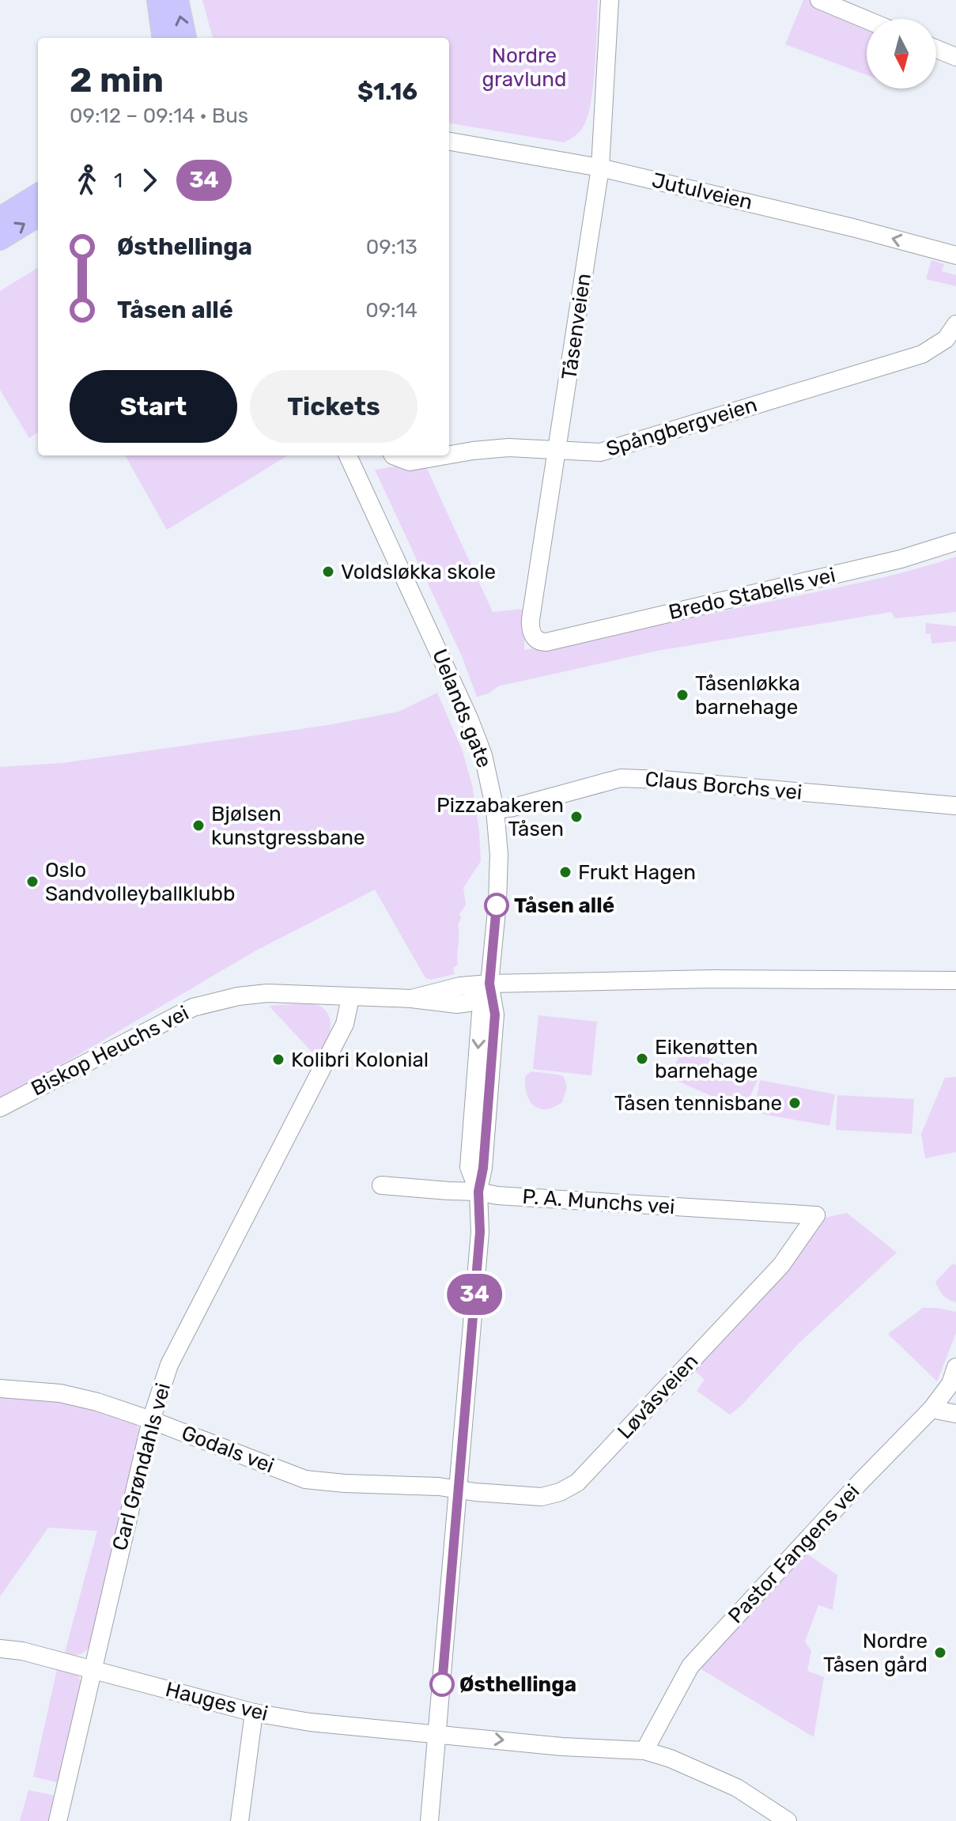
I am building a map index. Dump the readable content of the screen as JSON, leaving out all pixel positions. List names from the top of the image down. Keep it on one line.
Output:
{"streets":{"street":["Jutulveien","Tåsenveien","Spångbergveien","Bredo Stabells vei","Uelands gate","Claus Borchs vei","Biskop Heuchs vei","P. A. Munchs vei","Løvåsveien","Godals vei","Carl Grøndahls vei","Pastor Fangens vei","Hauges vei"]},"crossings":[["Jutulveien","Tåsenveien"],["Tåsenveien","Spångbergveien"],["Tåsenveien","Bredo Stabells vei"],["Uelands gate","Claus Borchs vei"],["Uelands gate","Biskop Heuchs vei"],["Biskop Heuchs vei","Carl Grøndahls vei"],["P. A. Munchs vei","Løvåsveien"],["Løvåsveien","Godals vei"],["Godals vei","Carl Grøndahls vei"],["Carl Grøndahls vei","Hauges vei"]],"one_way":["Jutulveien"],"parks":["Nordre gravlund"],"places":["Voldsløkka skole","Tåsenløkka barnehage","Pizzabakeren Tåsen","Bjølsen kunstgressbane","Frukt Hagen","Oslo Sandvolleyballklubb","Tåsen allé","Eikenøtten barnehage","Kolibri Kolonial","Tåsen tennisbane","Nordre Tåsen gård","Østhellinga"],"lines":["bus line 34"],"north":"bottom","page":{"on_map":"34","heading":["2 min","09:12 – 09:14 · Bus","$1.16"],"legs":["1","34"],"list":[{"name":"Østhellinga","value":"09:13"},{"name":"Tåsen allé","value":"09:14"}],"buttons":["Start","Tickets"]}}
